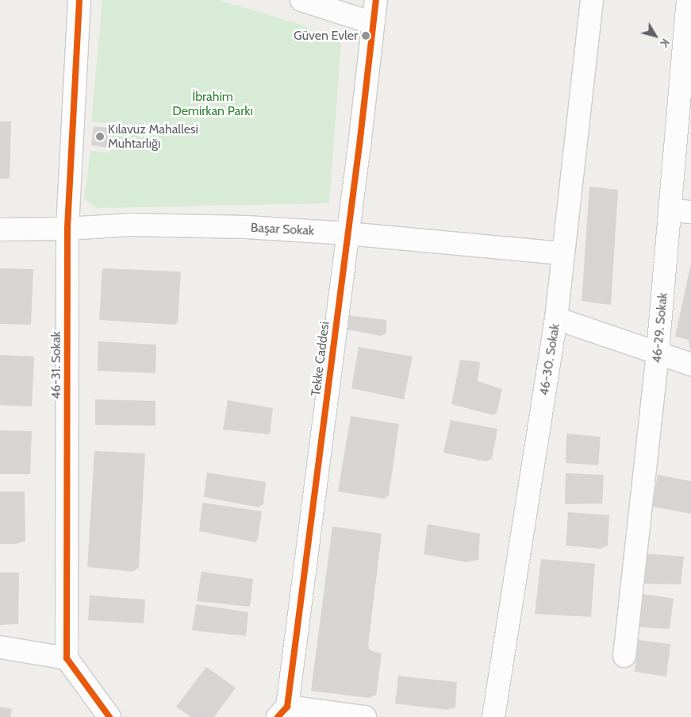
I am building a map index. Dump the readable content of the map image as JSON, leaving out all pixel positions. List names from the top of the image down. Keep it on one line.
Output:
{"streets":{"street":["Başar Sokak","46-29. Sokak","Tekke Caddesi","46-30. Sokak","46-31. Sokak"]},"crossings":[["Başar Sokak","Tekke Caddesi"],["Başar Sokak","46-30. Sokak"],["Başar Sokak","46-31. Sokak"]],"parks":["İbrahim Demirkan Parkı"],"places":["Güven Evler","Kılavuz Mahallesi Muhtarlığı"],"north":"bottom right"}
